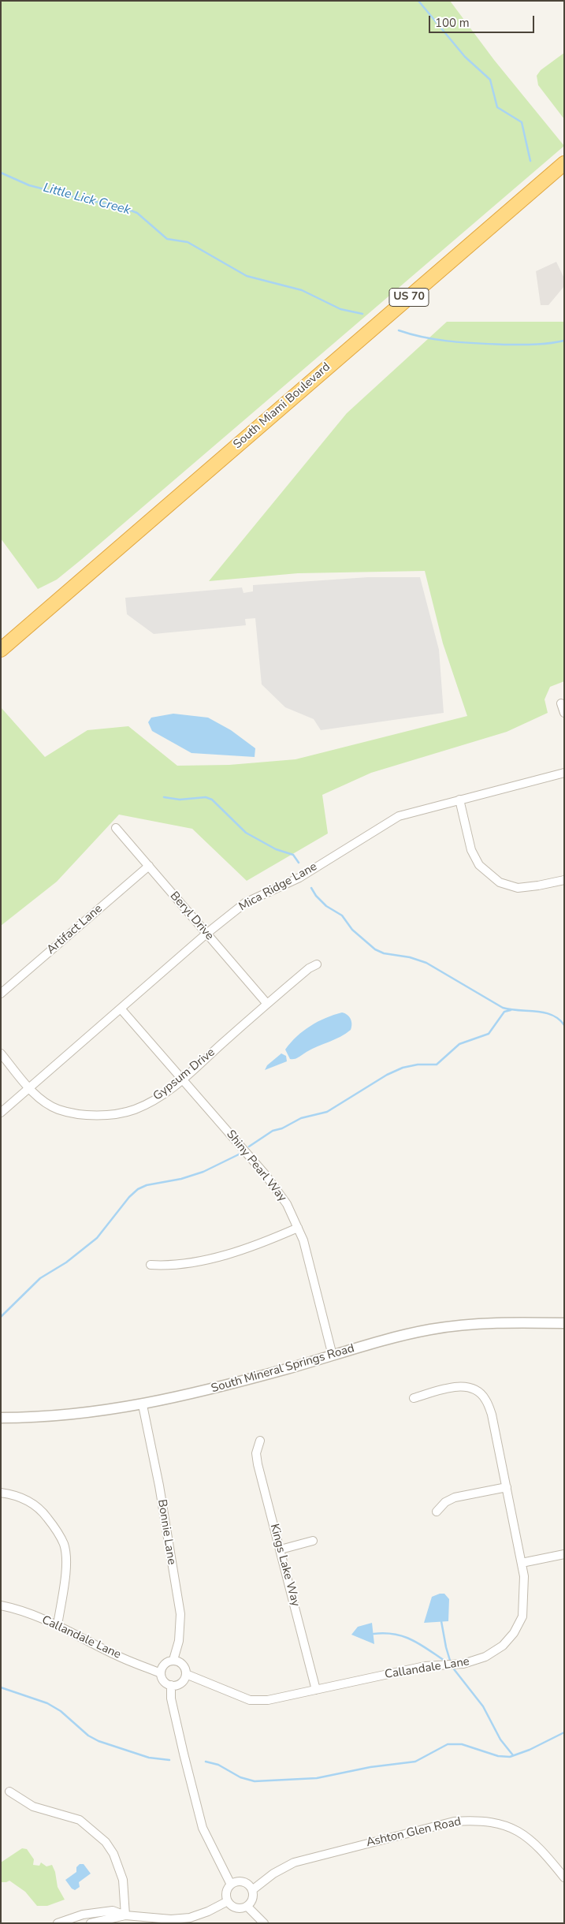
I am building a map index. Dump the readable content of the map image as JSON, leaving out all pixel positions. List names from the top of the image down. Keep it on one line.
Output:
{"streets":{"highway":["US 70","South Miami Boulevard"],"street":["Mica Ridge Lane","Beryl Drive","Artifact Lane","Gypsum Drive","Shiny Pearl Way","South Mineral Springs Road","Bonnie Lane","Kings Lake Way","Callandale Lane","Ashton Glen Road"]},"crossings":[["Mica Ridge Lane","Beryl Drive"],["Mica Ridge Lane","Gypsum Drive"],["Mica Ridge Lane","Shiny Pearl Way"],["Beryl Drive","Artifact Lane"],["Beryl Drive","Gypsum Drive"],["Gypsum Drive","Shiny Pearl Way"],["Shiny Pearl Way","South Mineral Springs Road"],["South Mineral Springs Road","Bonnie Lane"],["Bonnie Lane","Callandale Lane"],["Kings Lake Way","Callandale Lane"]],"water":["Little Lick Creek"],"scale_bar":"100 m"}
